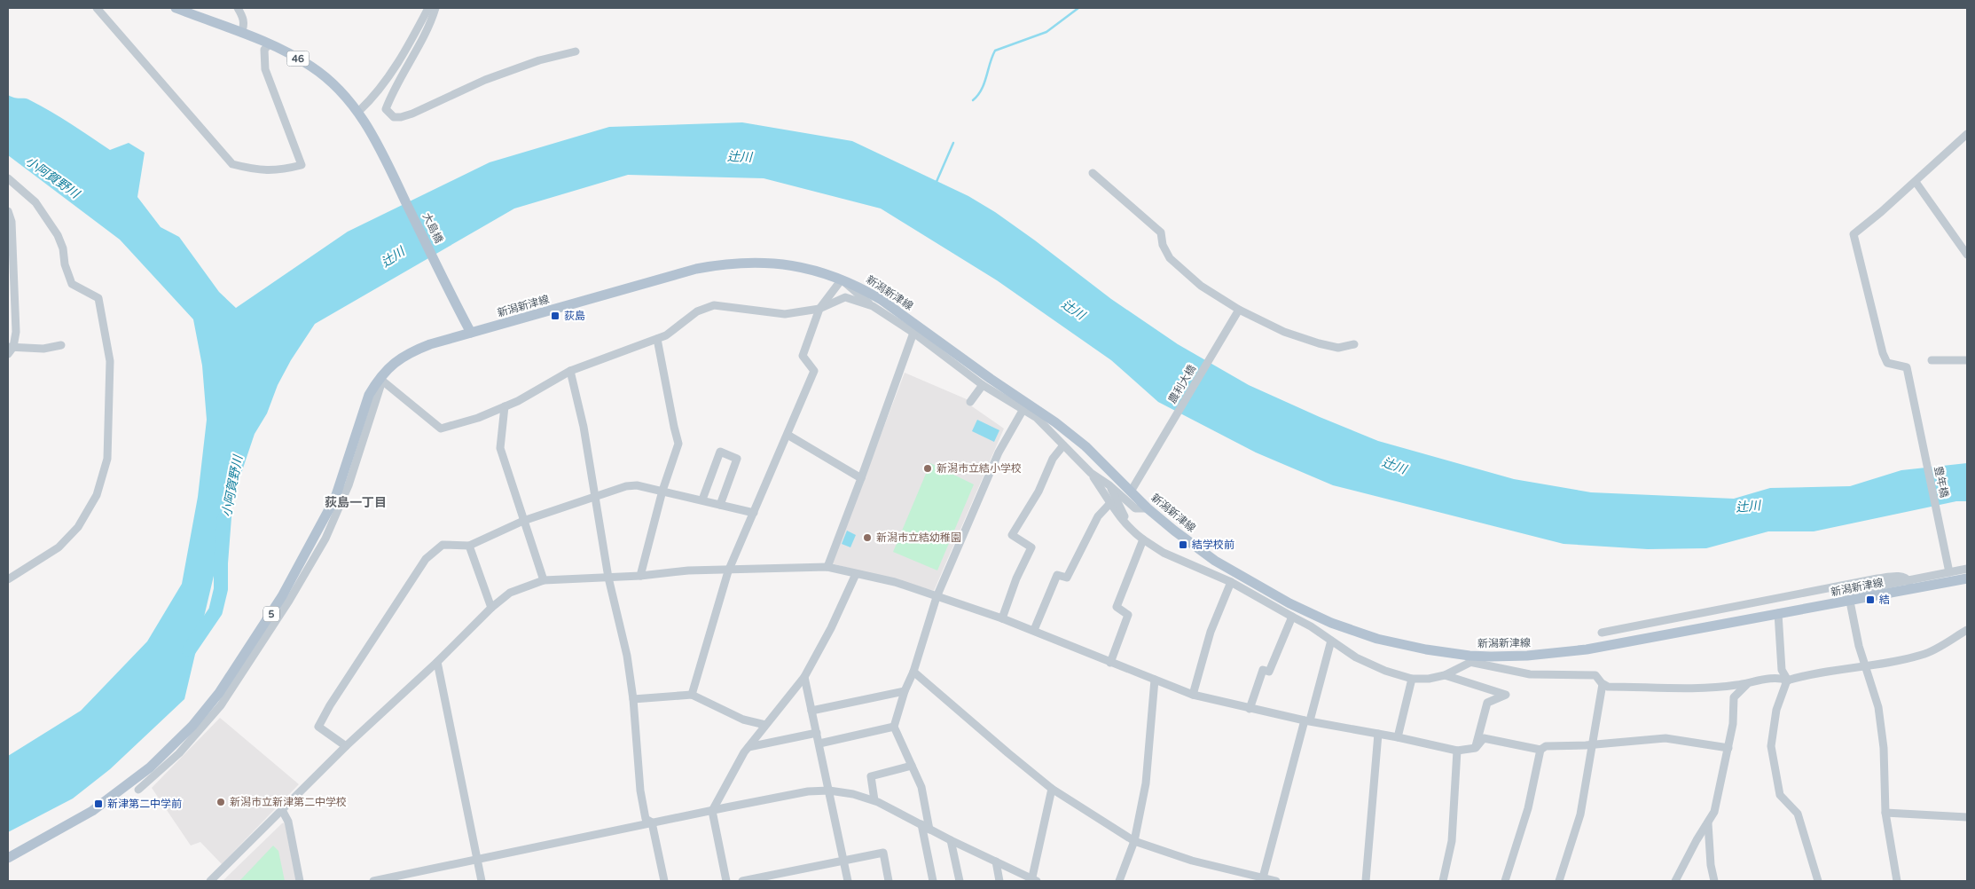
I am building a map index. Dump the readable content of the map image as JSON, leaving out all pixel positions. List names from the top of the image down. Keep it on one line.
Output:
{"streets":{"main road":["46","大島橋","新潟新津線","5"],"street":["農利大橋","豊年橋"]},"crossings":[["46","大島橋"],["大島橋","新潟新津線"],["大島橋","5"],["新潟新津線","農利大橋"],["新潟新津線","5"]],"districts":["荻島一丁目"],"water":["辻川","小阿賀野川"],"places":{"transit":["荻島","結学校前","結","新津第二中学前"],"other":["新潟市立結小学校","新潟市立結幼稚園","新潟市立新津第二中学校"]}}
